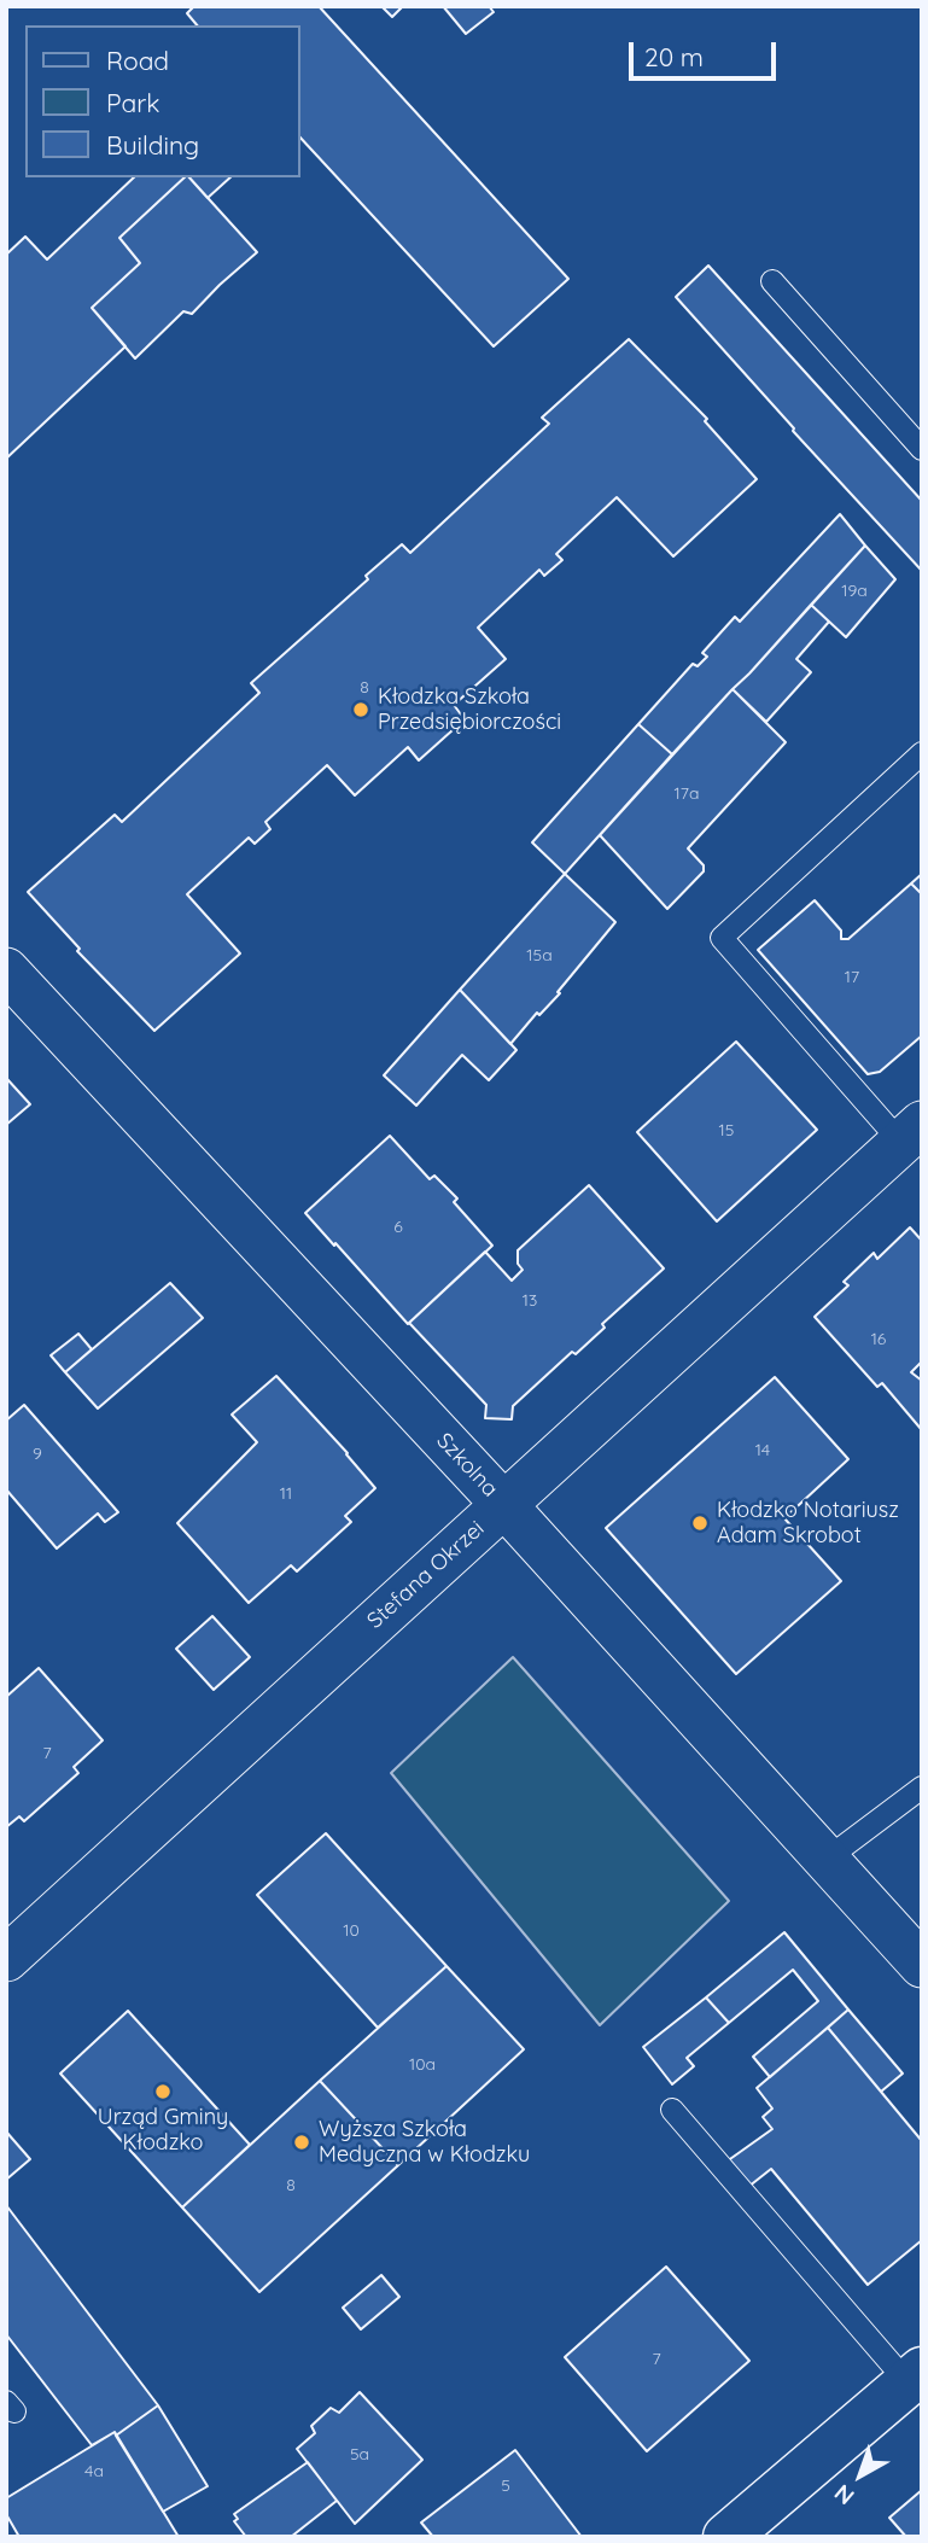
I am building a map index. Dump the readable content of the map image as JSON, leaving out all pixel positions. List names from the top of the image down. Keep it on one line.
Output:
{"streets":{"street":["Szkolna","Stefana Okrzei"]},"crossings":[["Szkolna","Stefana Okrzei"]],"places":["Kłodzka Szkoła Przedsiębiorczości","Kłodzko Notariusz Adam Skrobot","Urząd Gminy Kłodzko","Wyższa Szkoła Medyczna w Kłodzku"],"house_numbers":["19a","8","17a","15a","17","15","6","13","16","14","9","11","7","10","10a","8","7","5a","4a","5"],"legend":["Road","Park","Building"],"scale_bar":"20 m","north":"bottom left"}
